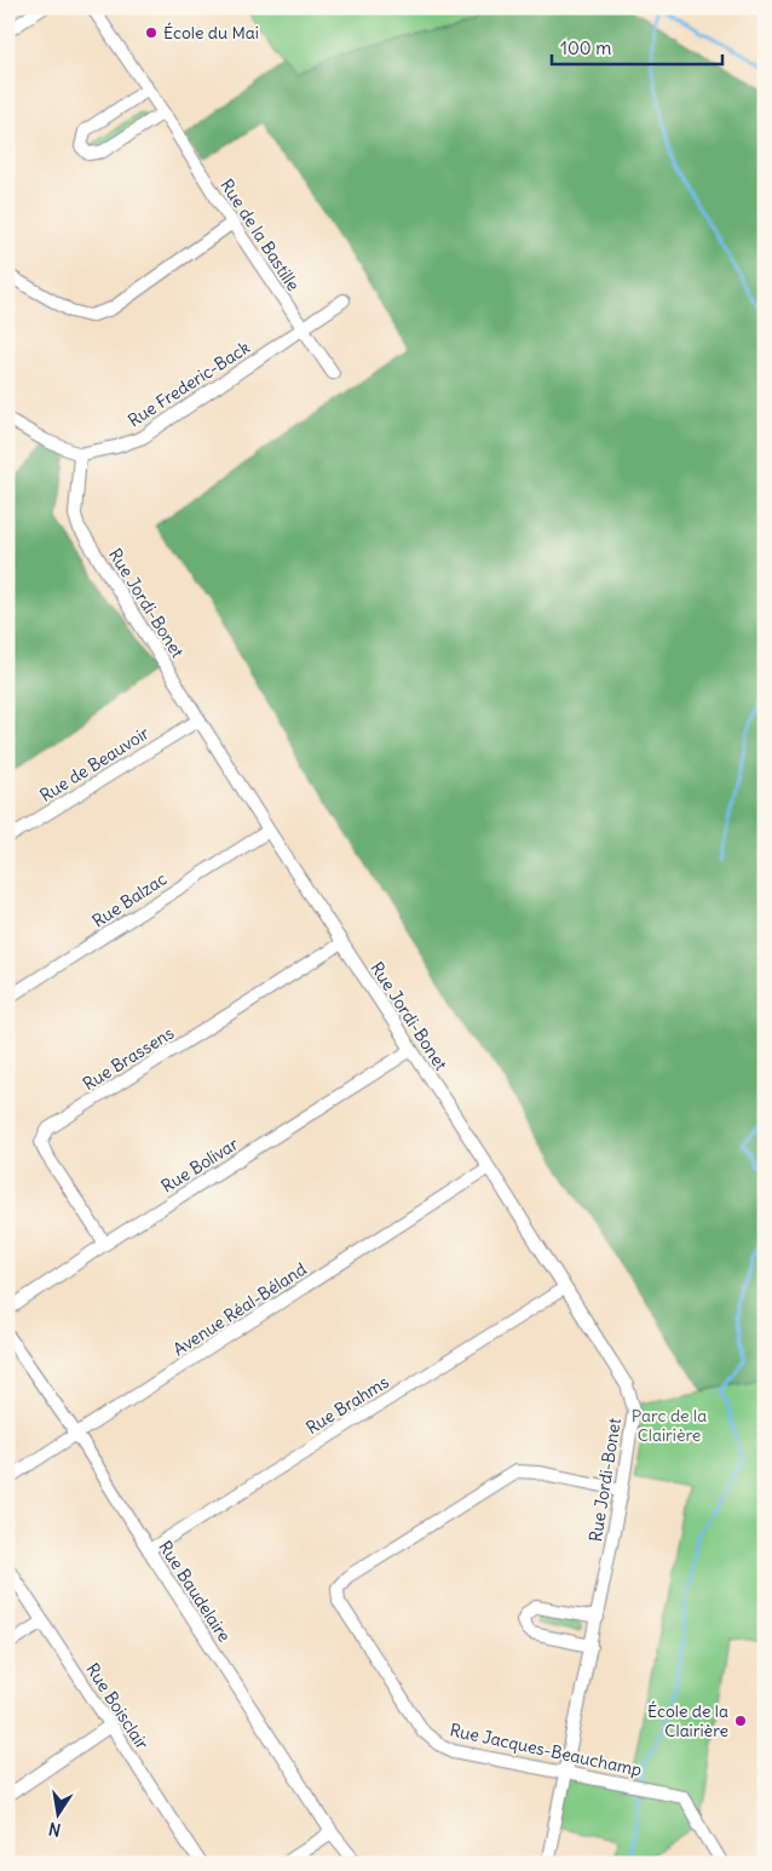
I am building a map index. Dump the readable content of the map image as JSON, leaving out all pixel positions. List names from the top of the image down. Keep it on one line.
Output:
{"streets":{"street":["Rue de la Bastille","Rue Frederic-Back","Rue Jordi-Bonet","Rue de Beauvoir","Rue Balzac","Rue Brassens","Rue Bolivar","Avenue Réal-Béland","Rue Brahms","Rue Baudelaire","Rue Boisclair","Rue Jacques-Beauchamp"]},"crossings":[["Rue de la Bastille","Rue Frederic-Back"],["Rue Frederic-Back","Rue Jordi-Bonet"],["Rue Jordi-Bonet","Rue de Beauvoir"],["Rue Jordi-Bonet","Rue Balzac"],["Rue Jordi-Bonet","Rue Brassens"],["Rue Jordi-Bonet","Rue Bolivar"],["Rue Jordi-Bonet","Avenue Réal-Béland"],["Rue Jordi-Bonet","Rue Brahms"],["Rue Jordi-Bonet","Rue Jacques-Beauchamp"],["Rue Brassens","Rue Bolivar"],["Avenue Réal-Béland","Rue Baudelaire"],["Rue Brahms","Rue Baudelaire"]],"parks":["Parc de la Clairière"],"places":["École du Mai","École de la Clairière"],"scale_bar":"100 m","north":"bottom"}
